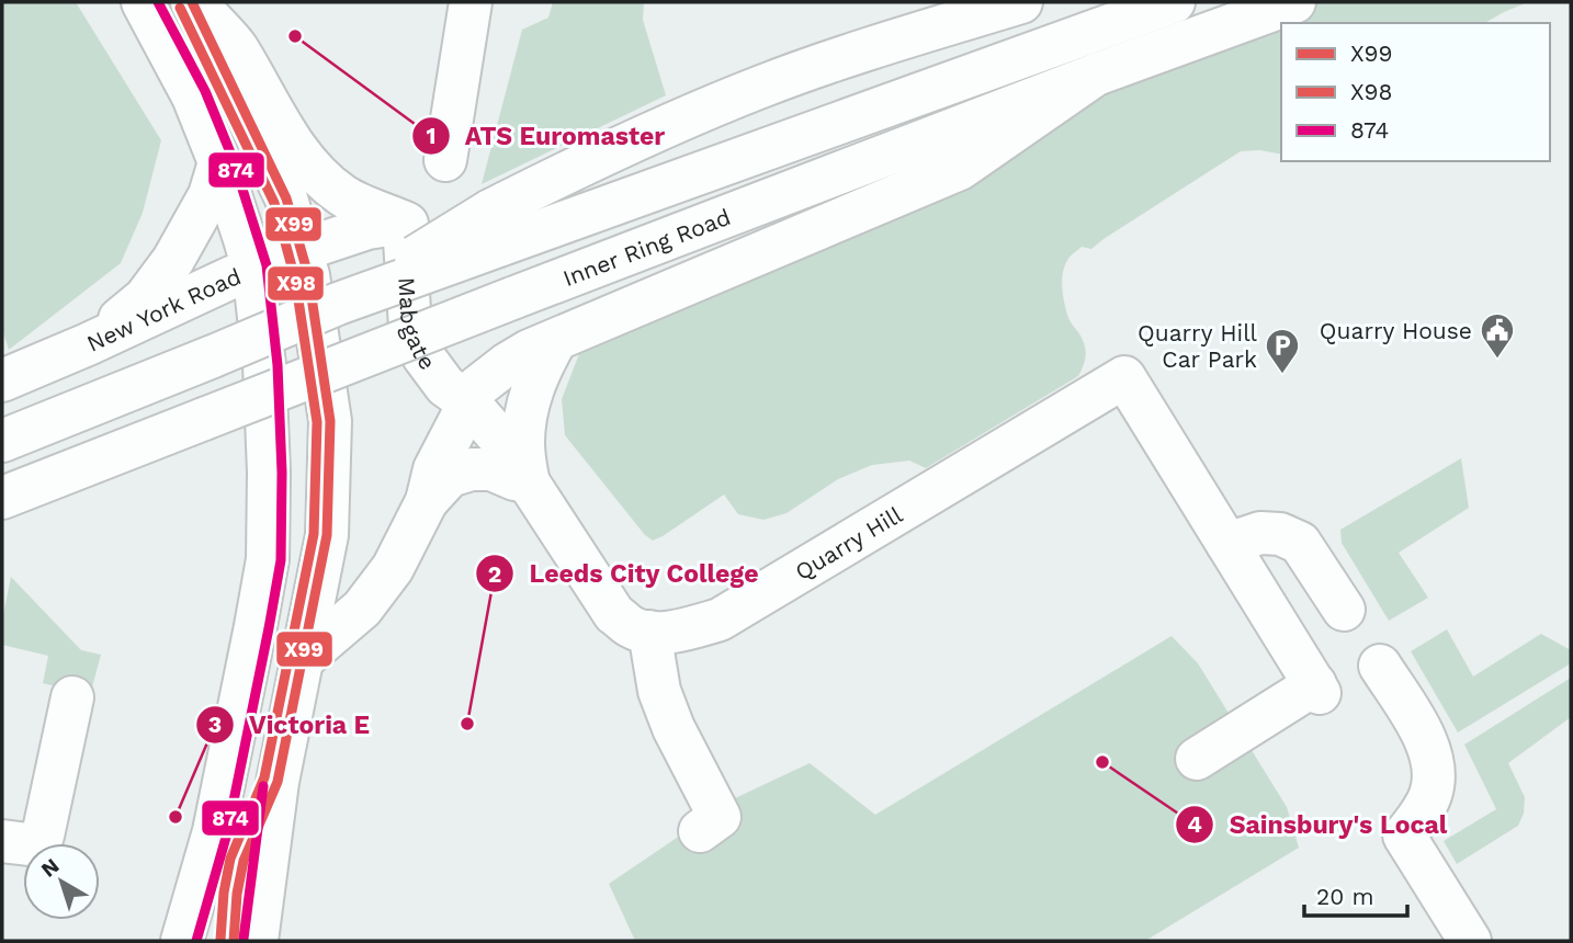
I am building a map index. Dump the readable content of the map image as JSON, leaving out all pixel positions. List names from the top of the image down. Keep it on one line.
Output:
{"streets":{"main road":["Inner Ring Road","New York Road","Mabgate","Quarry Hill"]},"crossings":[["New York Road","Mabgate"],["Mabgate","Quarry Hill"]],"places":{"other":["ATS Euromaster","Leeds City College","Sainsbury's Local","Victoria E"],"public building":["Quarry House"],"parking":["Quarry Hill Car Park"]},"lines":["transit line X99","transit line 874","transit line X98"],"legend":["X99","X98","874"],"scale_bar":"20 m","north":"top left"}
